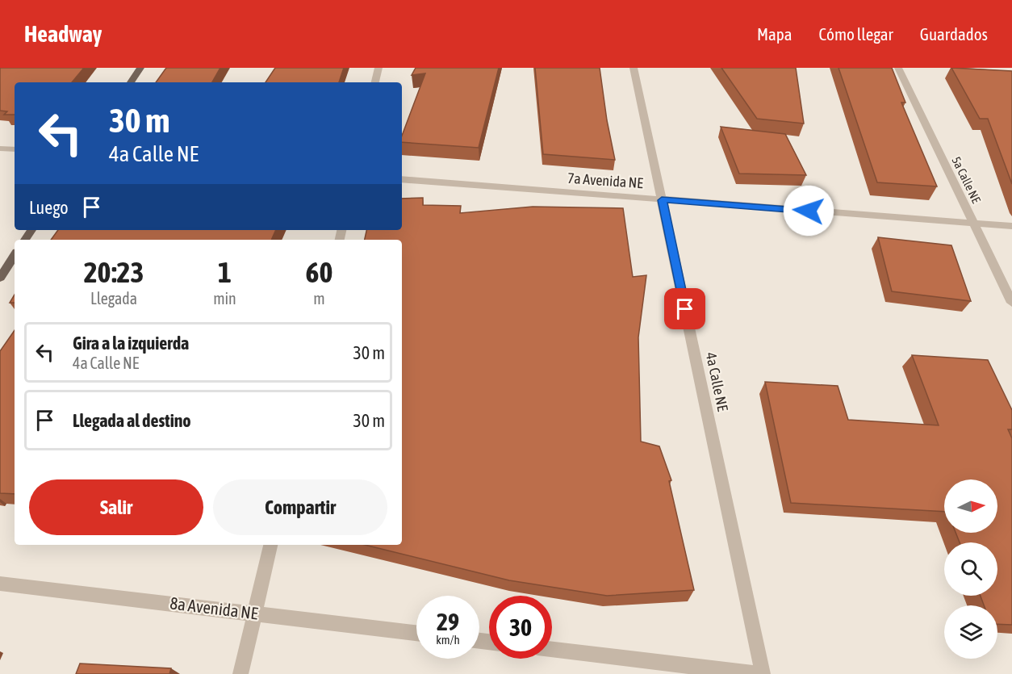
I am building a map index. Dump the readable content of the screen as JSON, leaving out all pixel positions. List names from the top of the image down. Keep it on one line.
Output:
{"streets":{"street":["5a Calle NE","7a Avenida NE","4a Calle NE","8a Avenida NE"]},"crossings":[["5a Calle NE","7a Avenida NE"],["7a Avenida NE","4a Calle NE"]],"north":"right","page":{"header":"Headway","nav":["Mapa","Cómo llegar","Guardados"],"turn":["30 m","4a Calle NE"],"then":"Luego","eta":["20:23","Llegada","1","min","60","m"],"list":[{"name":"Gira a la izquierda","note":"4a Calle NE","value":"30 m"},{"name":"Llegada al destino","value":"30 m"}],"buttons":["Salir","Compartir"],"speed":"29 km/h","limit":"30"}}
